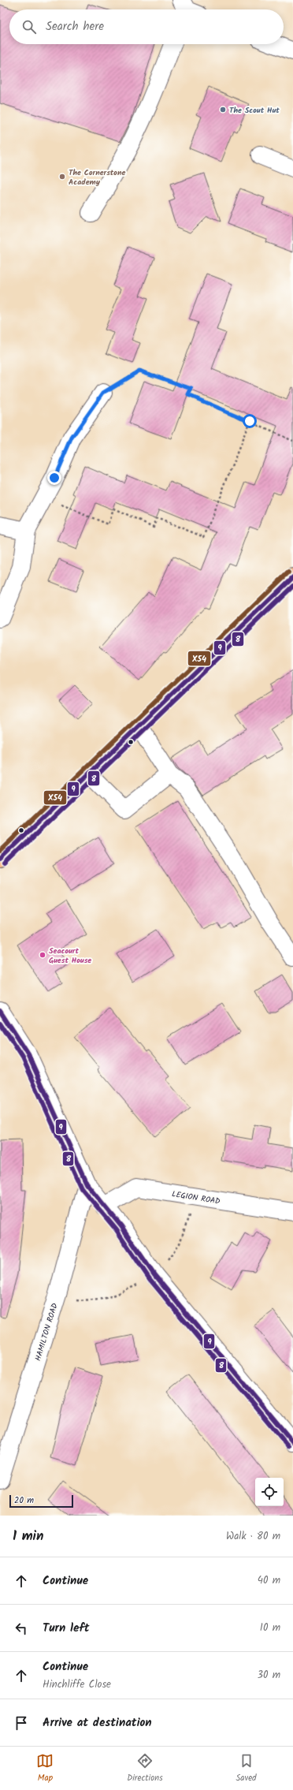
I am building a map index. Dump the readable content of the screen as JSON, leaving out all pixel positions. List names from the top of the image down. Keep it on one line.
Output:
{"streets":{"street":["LEGION ROAD","HAMILTON ROAD"]},"places":["The Scout Hut","The Cornerstone Academy","Seacourt Guest House"],"lines":["transit line X54","transit line 9","transit line 8"],"scale_bar":"20 m","page":{"search":"Search here","scale":"20 m","heading":["1 min","Walk · 80 m"],"list":[["Continue","40 m"],["Turn left","10 m"],["Continue","Hinchliffe Close","30 m"],"Arrive at destination"],"nav":["Map","Directions","Saved"]}}
